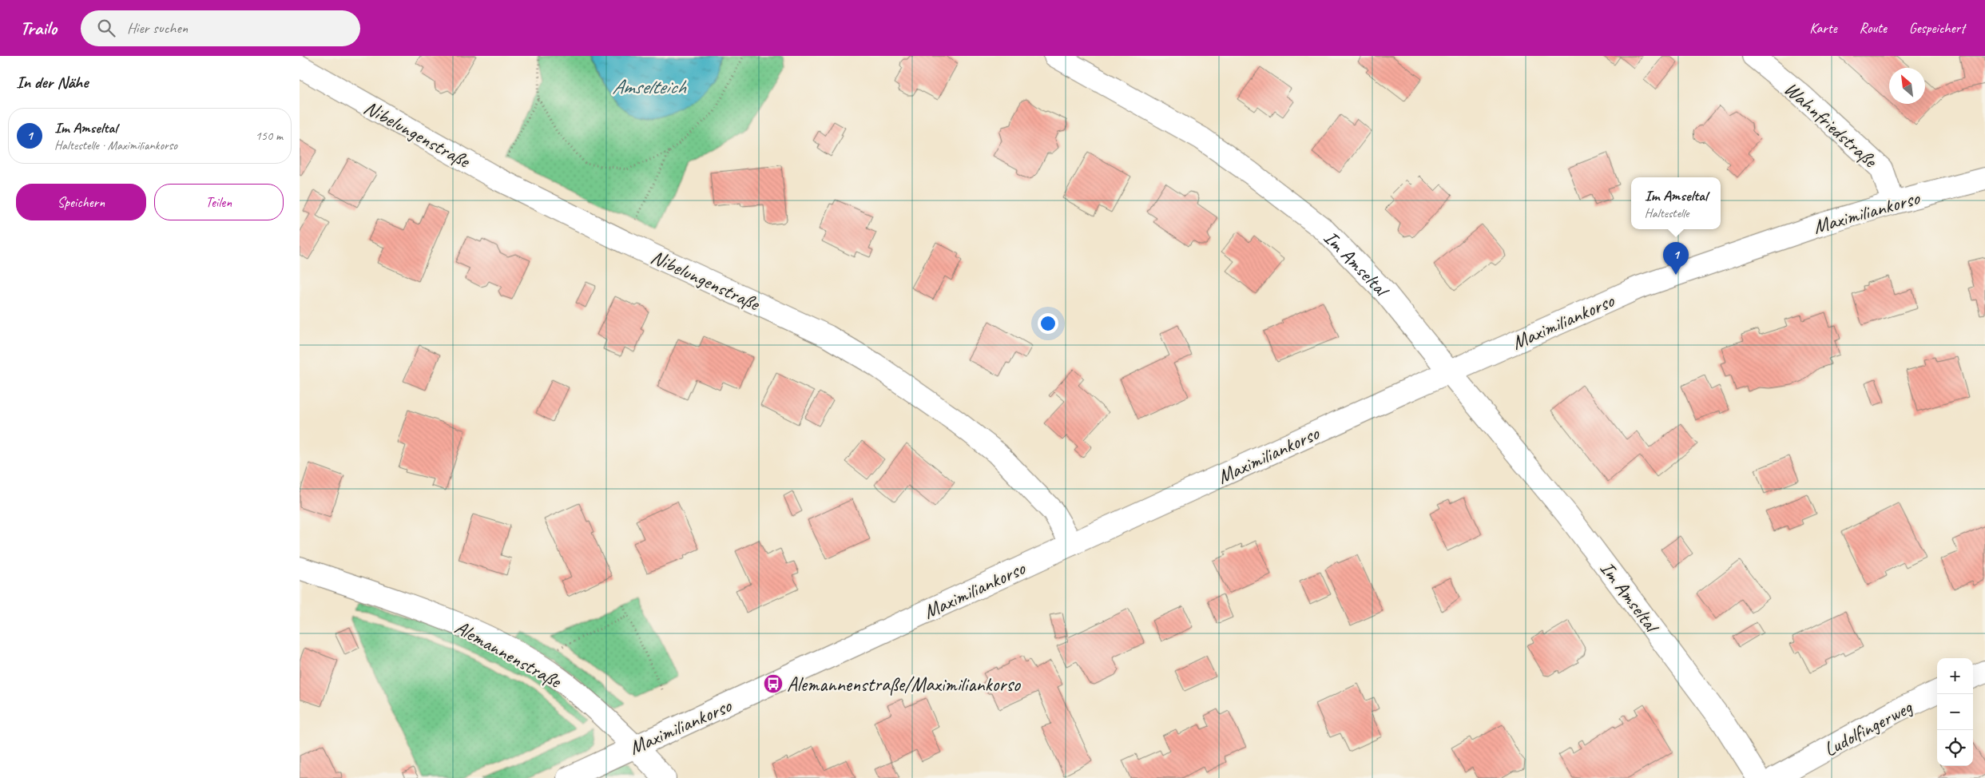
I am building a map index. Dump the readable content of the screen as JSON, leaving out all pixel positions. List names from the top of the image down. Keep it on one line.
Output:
{"streets":{"street":["Wahnfriedstraße","Nibelungenstraße","Maximiliankorso","Im Amseltal","Alemannenstraße","Ludolfingerweg"]},"crossings":[["Wahnfriedstraße","Maximiliankorso"],["Nibelungenstraße","Maximiliankorso"],["Maximiliankorso","Im Amseltal"],["Maximiliankorso","Alemannenstraße"]],"water":["Amselteich"],"places":{"bus stop":["Alemannenstraße/Maximiliankorso"]},"north":"top left","page":{"header":"Trailo","search":"Hier suchen","nav":["Karte","Route","Gespeichert"],"heading":"In der Nähe","list":[{"mark":"1","name":"Im Amseltal","note":"Haltestelle · Maximiliankorso","value":"150 m"}],"buttons":["Speichern","Teilen"],"popup":["Im Amseltal","Haltestelle"],"pins":"1","map_buttons":["+","−"]}}
